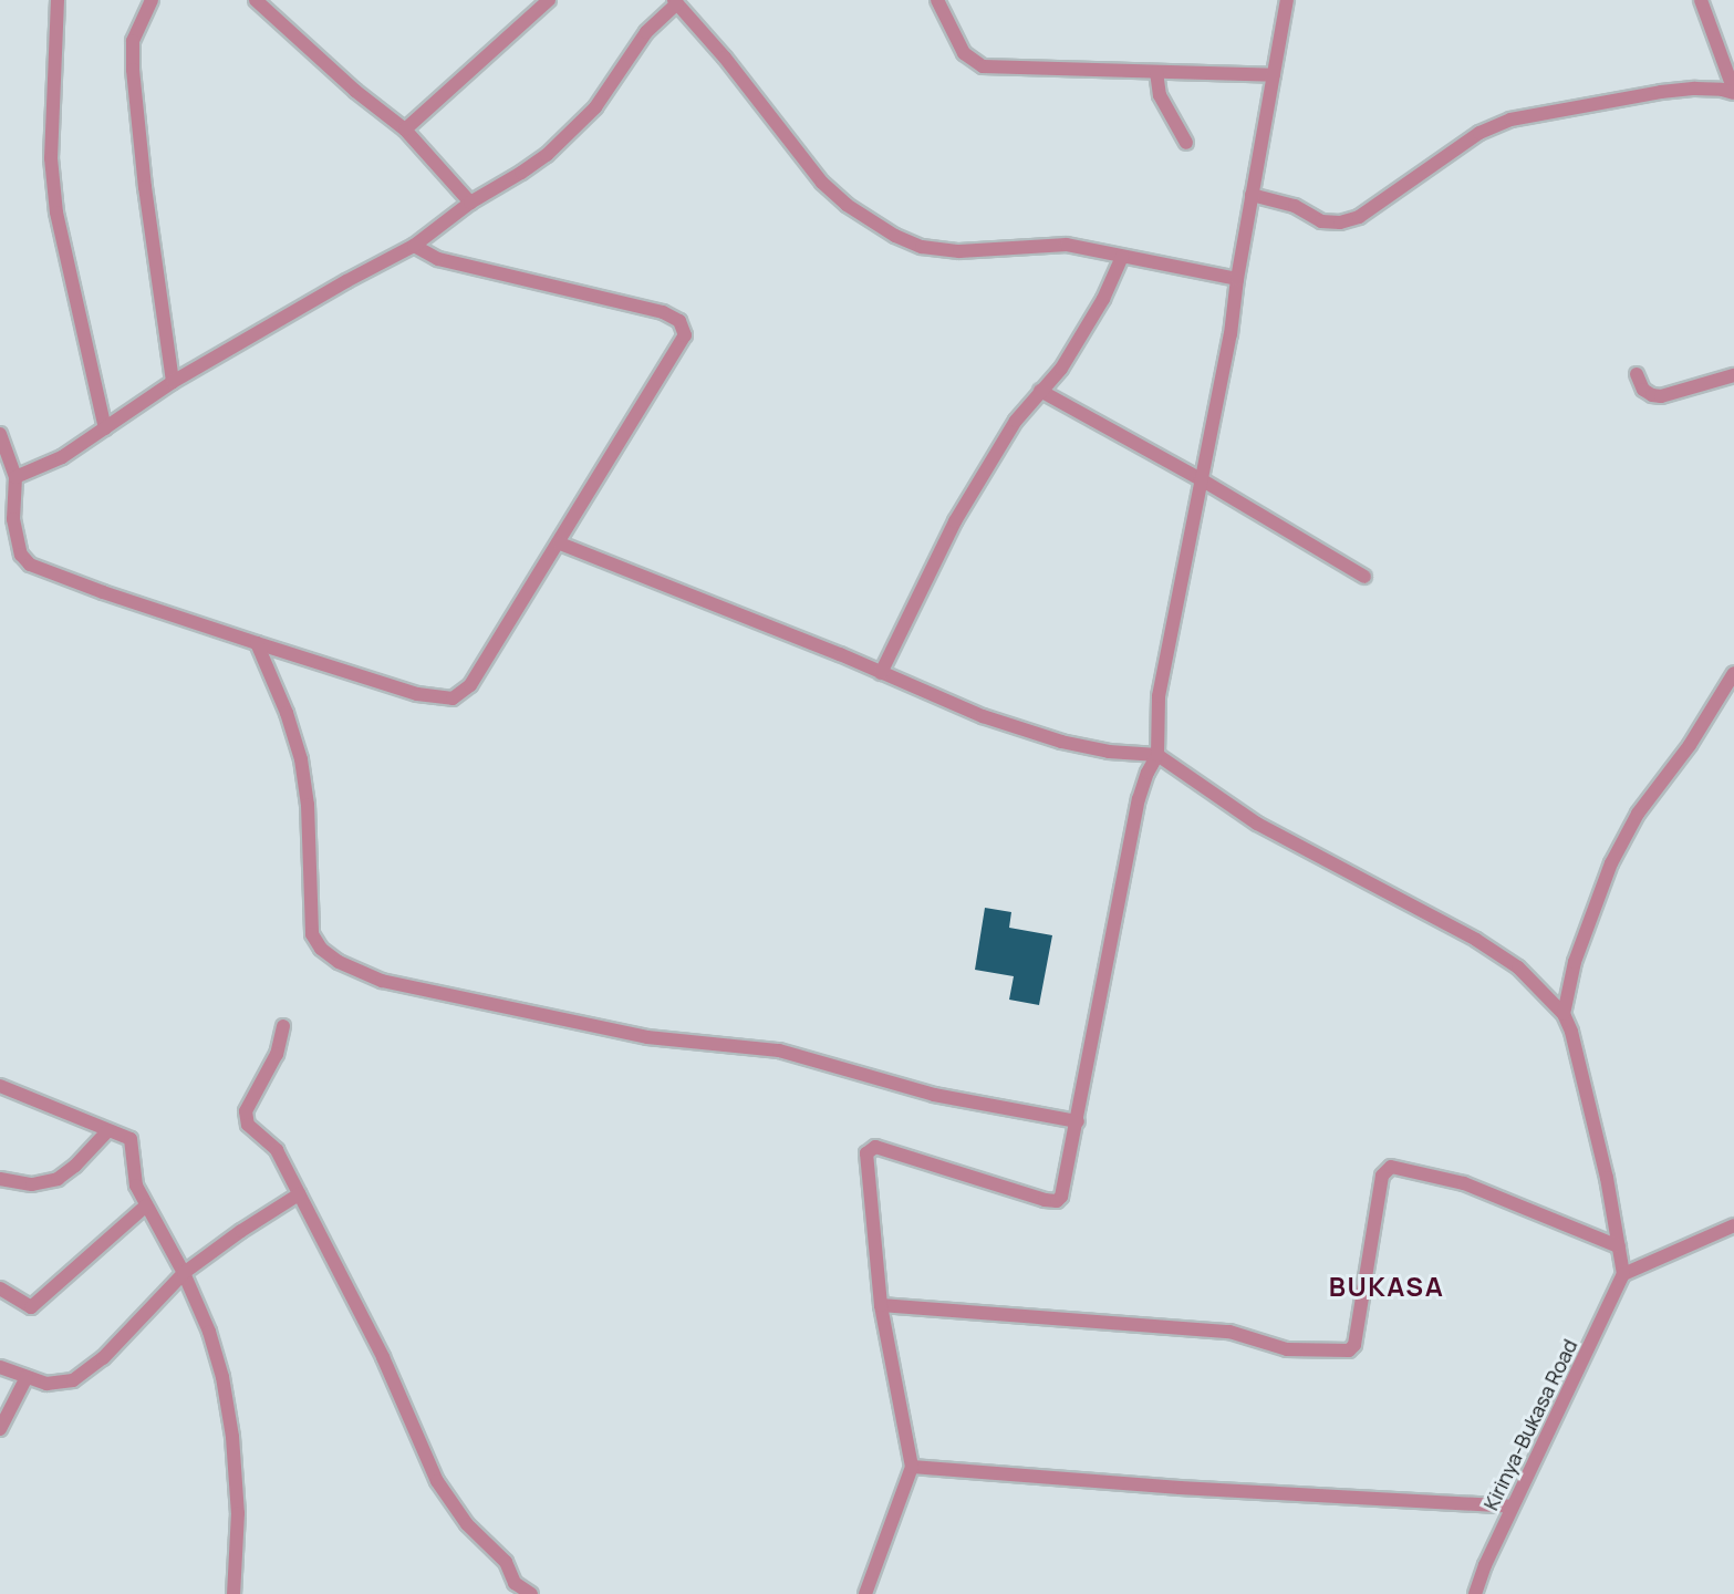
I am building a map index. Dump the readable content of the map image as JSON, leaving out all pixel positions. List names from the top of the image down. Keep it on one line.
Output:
{"streets":{"street":["Kirinya-Bukasa Road"]},"districts":["BUKASA"]}
